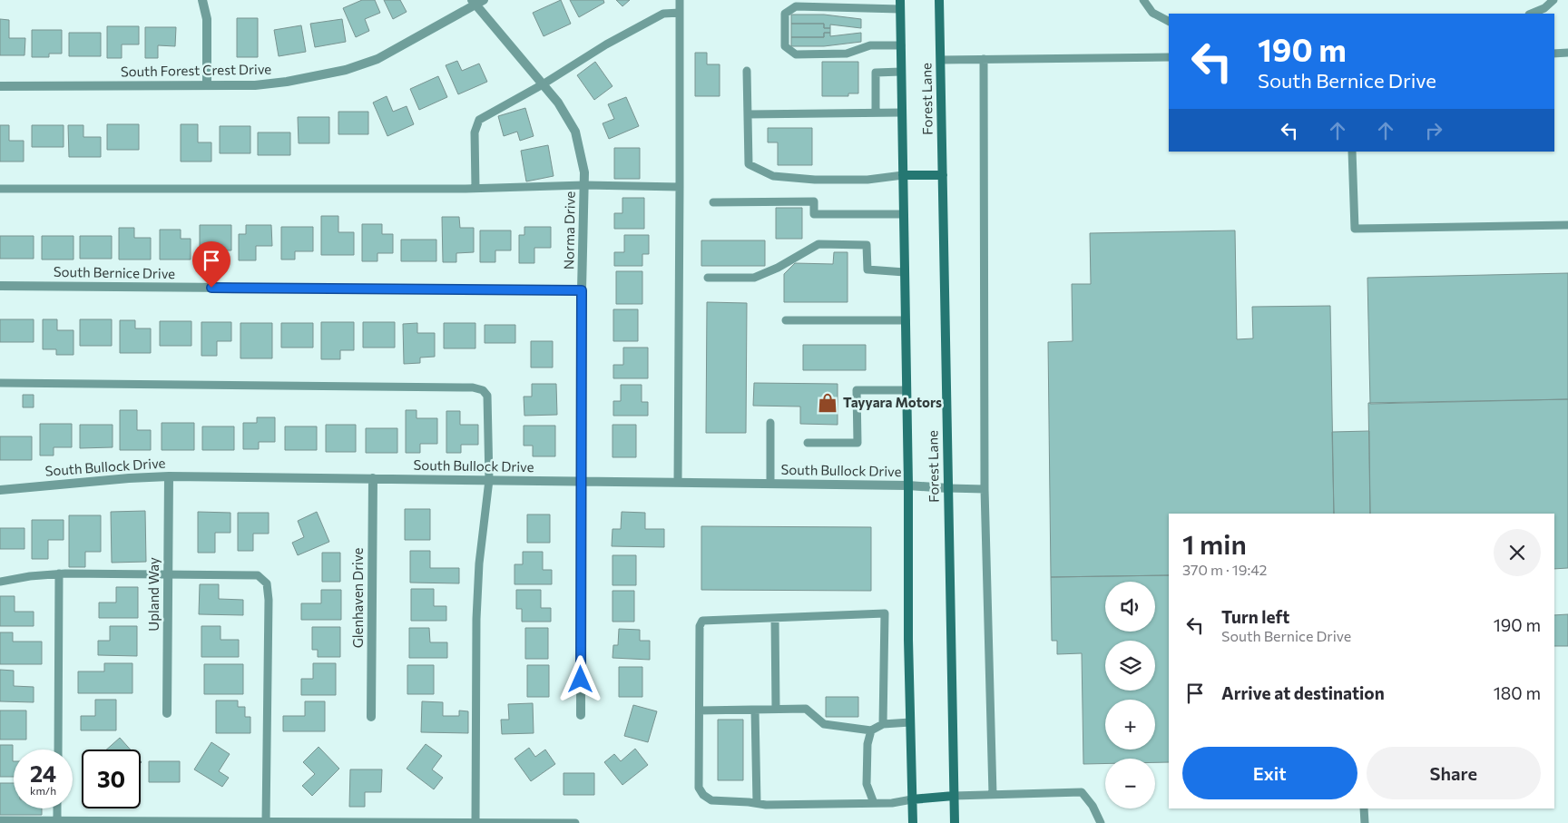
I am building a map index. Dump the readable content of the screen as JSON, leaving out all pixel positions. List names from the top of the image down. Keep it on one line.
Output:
{"streets":{"main road":["Forest Lane"],"street":["South Forest Crest Drive","Norma Drive","South Bernice Drive","South Bullock Drive","Upland Way","Glenhaven Drive"]},"crossings":[["South Forest Crest Drive","Norma Drive"],["Forest Lane","South Bullock Drive"],["Norma Drive","South Bernice Drive"],["Norma Drive","South Bullock Drive"],["South Bullock Drive","Upland Way"],["South Bullock Drive","Glenhaven Drive"]],"places":{"shop":["Tayyara Motors"]},"page":{"turn":["190 m","South Bernice Drive"],"heading":["1 min","370 m · 19:42"],"map_buttons":["+","−"],"list":[{"name":"Turn left","note":"South Bernice Drive","value":"190 m"},{"name":"Arrive at destination","value":"180 m"}],"buttons":["Exit","Share"],"speed":"24 km/h","limit":"30"}}
